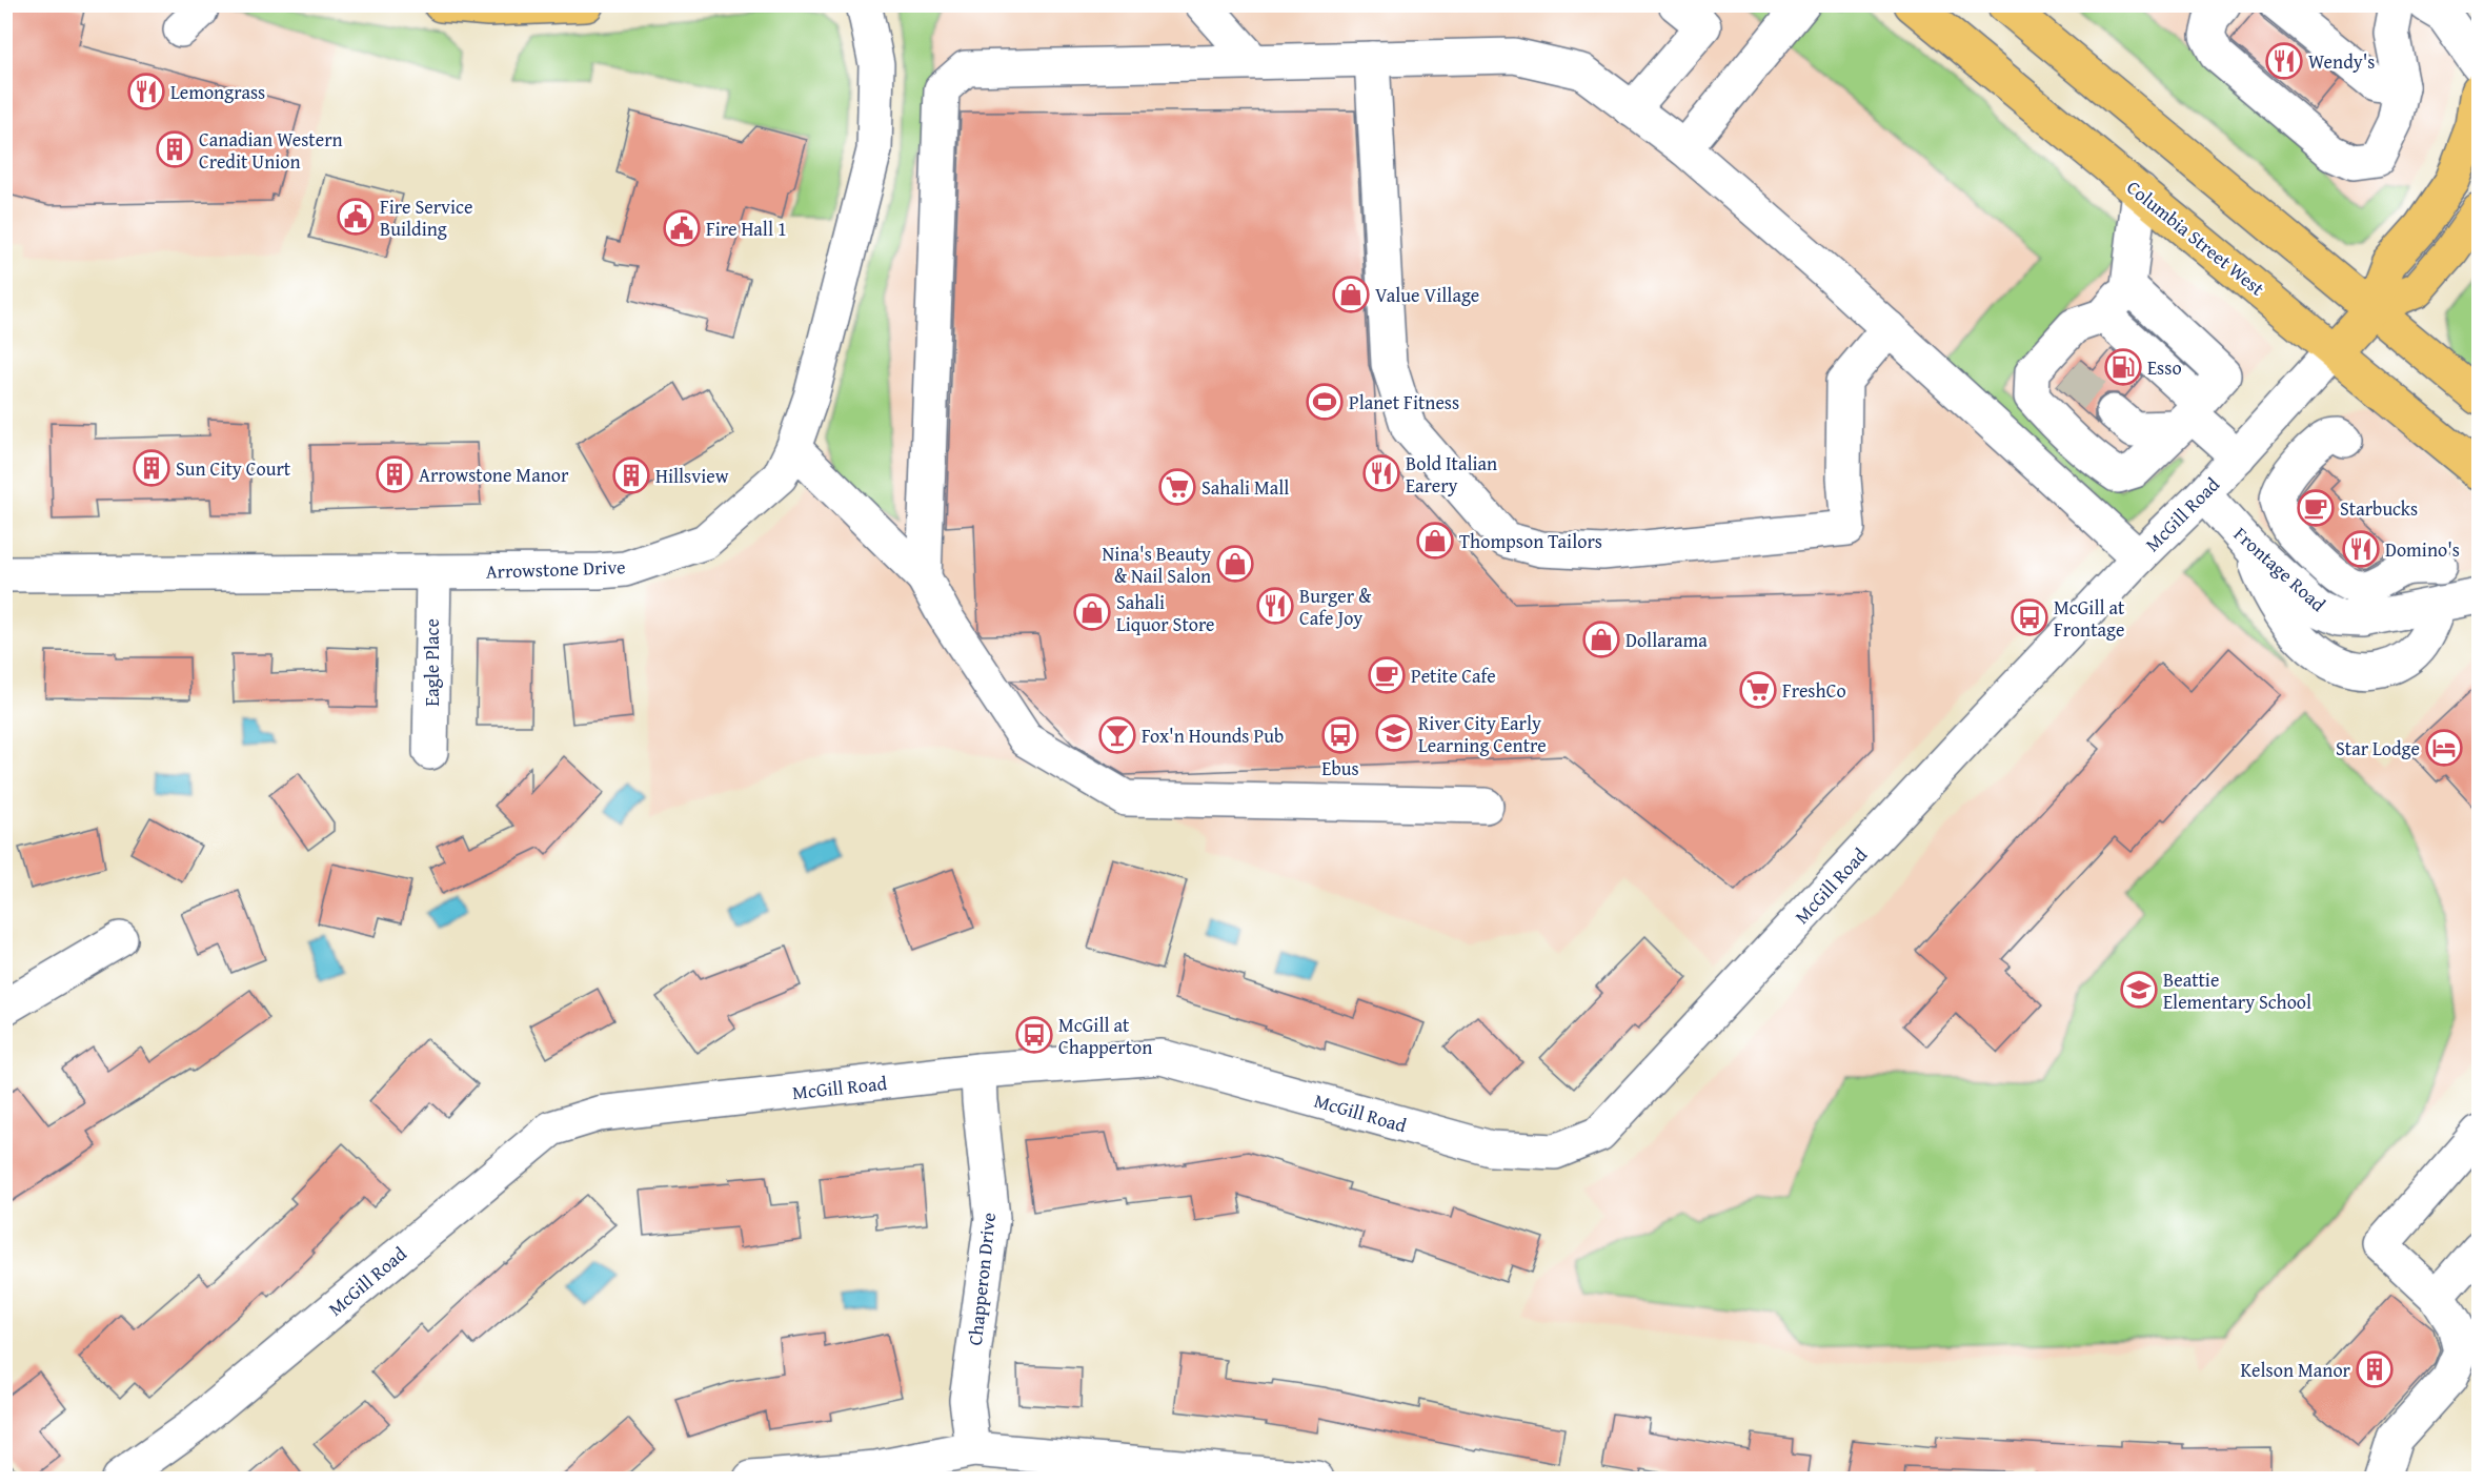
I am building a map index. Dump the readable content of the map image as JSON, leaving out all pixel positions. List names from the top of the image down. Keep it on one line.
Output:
{"streets":{"main road":["Columbia Street West","McGill Road"],"street":["Arrowstone Drive","Frontage Road","Eagle Place","Chapperon Drive"]},"crossings":[["Columbia Street West","McGill Road"],["McGill Road","Frontage Road"],["McGill Road","Chapperon Drive"],["Arrowstone Drive","Eagle Place"]],"places":{"restaurant":["Wendy's","Lemongrass","Bold Italian Earery","Domino's","Burger & Cafe Joy"],"building":["Canadian Western Credit Union","Sun City Court","Arrowstone Manor","Hillsview","Kelson Manor"],"public building":["Fire Service Building","Fire Hall 1"],"shop":["Value Village","Thompson Tailors","Nina's Beauty & Nail Salon","Sahali Liquor Store","Dollarama"],"fuel station":["Esso"],"sports":["Planet Fitness"],"supermarket":["Sahali Mall","FreshCo"],"cafe":["Starbucks","Petite Cafe"],"bus stop":["McGill at Frontage","Ebus","McGill at Chapperton"],"school or university":["River City Early Learning Centre","Beattie Elementary School"],"bar":["Fox'n Hounds Pub"],"hotel":["Star Lodge"]}}
